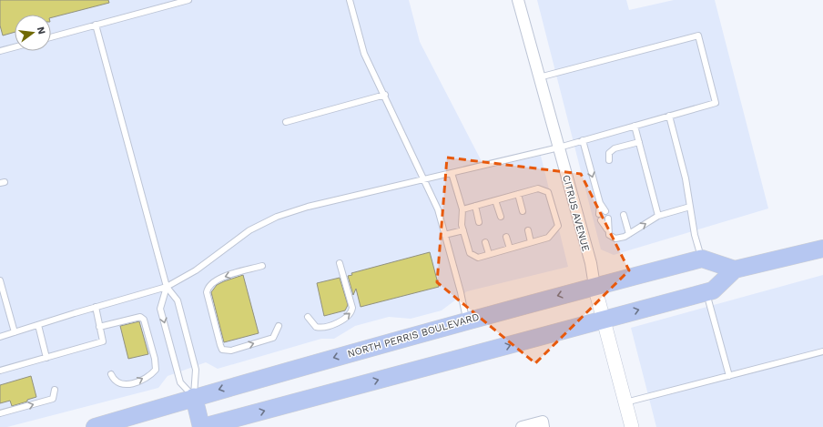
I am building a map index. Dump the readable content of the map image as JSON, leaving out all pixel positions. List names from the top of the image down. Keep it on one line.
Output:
{"streets":{"main road":["NORTH PERRIS BOULEVARD"],"street":["CITRUS AVENUE"]},"crossings":[["CITRUS AVENUE","NORTH PERRIS BOULEVARD"]],"north":"right"}
